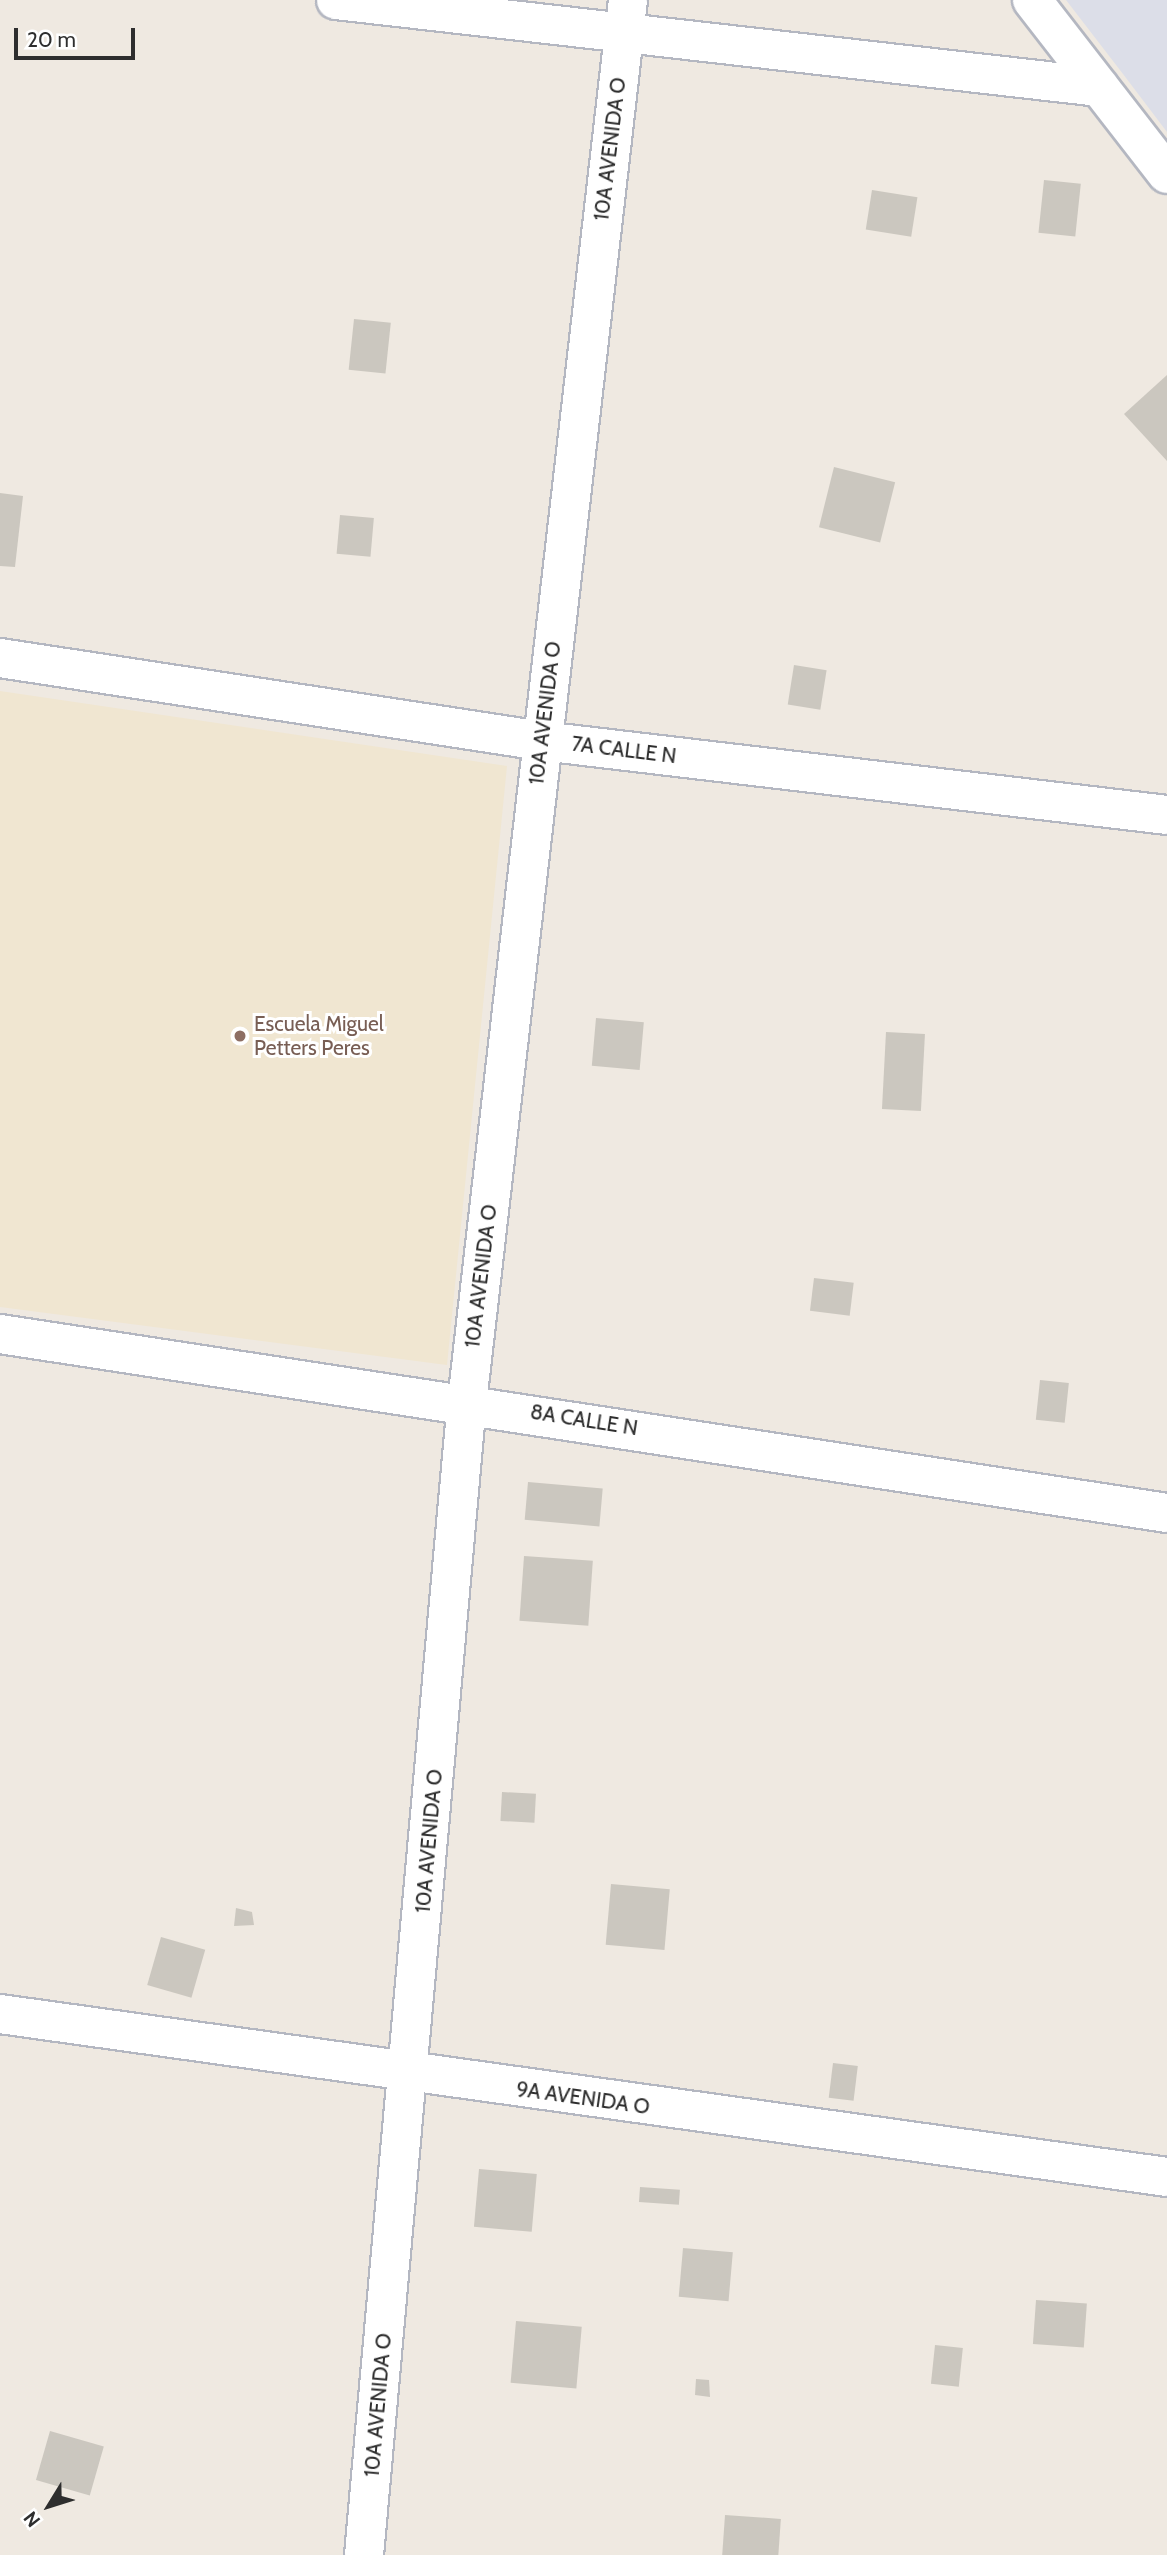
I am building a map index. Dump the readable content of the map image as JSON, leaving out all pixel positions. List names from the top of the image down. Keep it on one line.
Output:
{"streets":{"street":["10A AVENIDA O","7A CALLE N","8A CALLE N","9A AVENIDA O"]},"crossings":[["10A AVENIDA O","7A CALLE N"],["10A AVENIDA O","8A CALLE N"],["10A AVENIDA O","9A AVENIDA O"]],"places":["Escuela Miguel Petters Peres"],"scale_bar":"20 m","north":"bottom left"}
